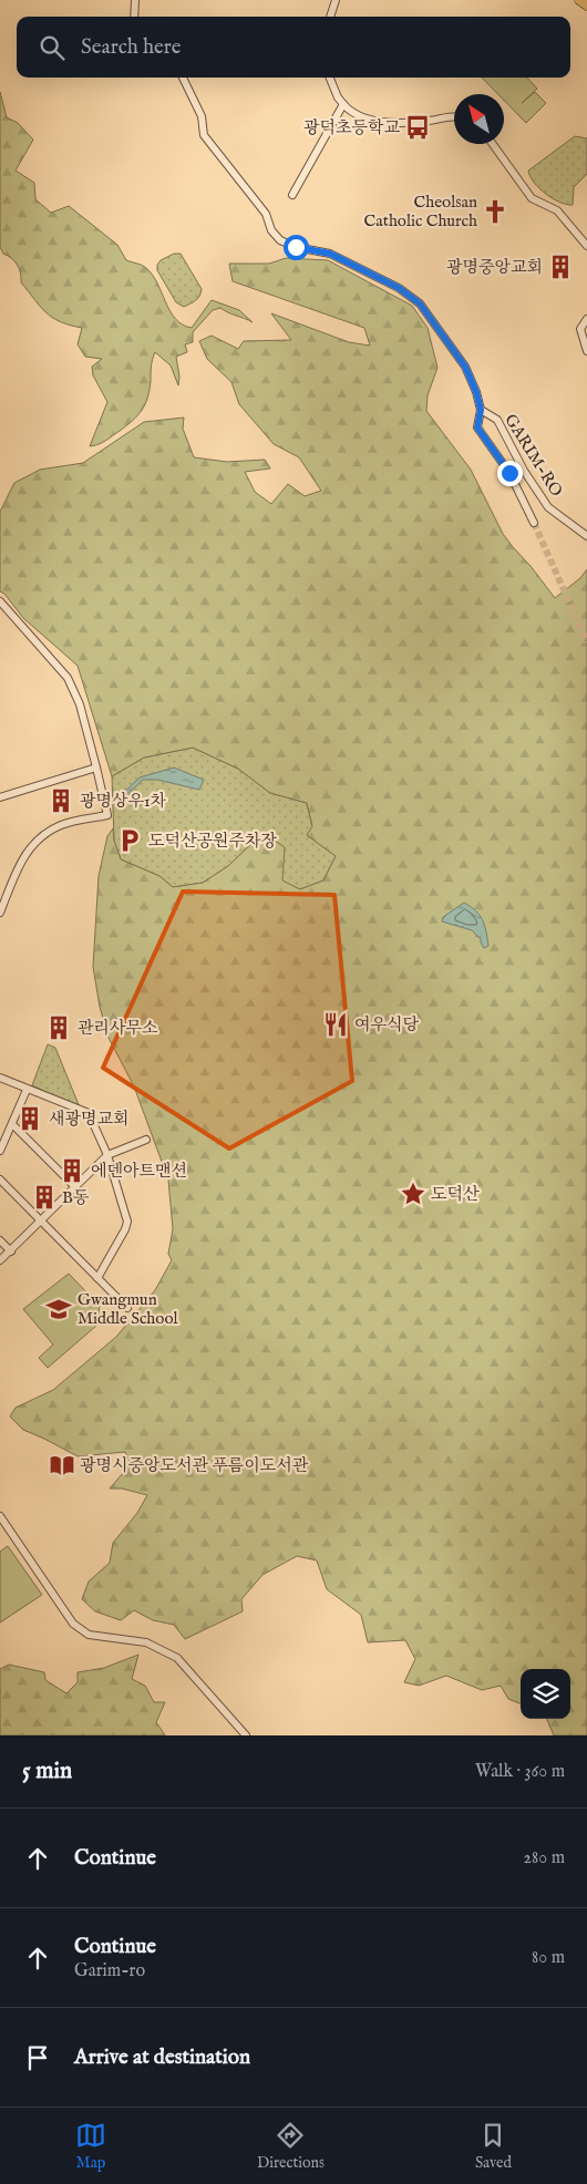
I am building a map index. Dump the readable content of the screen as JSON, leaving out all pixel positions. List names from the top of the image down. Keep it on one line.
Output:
{"streets":{"street":["GARIM-RO"]},"places":{"bus stop":["광덕초등학교"],"church":["Cheolsan Catholic Church"],"building":["광명중앙교회","광명상우1차","관리사무소","새광명교회","에덴아트맨션","B동"],"parking":["도덕산공원주차장"],"restaurant":["여우식당"],"place":["도덕산"],"school or university":["Gwangmun Middle School"],"library":["광명시중앙도서관 푸름이도서관"]},"north":"top left","page":{"search":"Search here","heading":["5 min","Walk · 360 m"],"list":[["Continue","280 m"],["Continue","Garim-ro","80 m"],"Arrive at destination"],"nav":["Map","Directions","Saved"]}}
